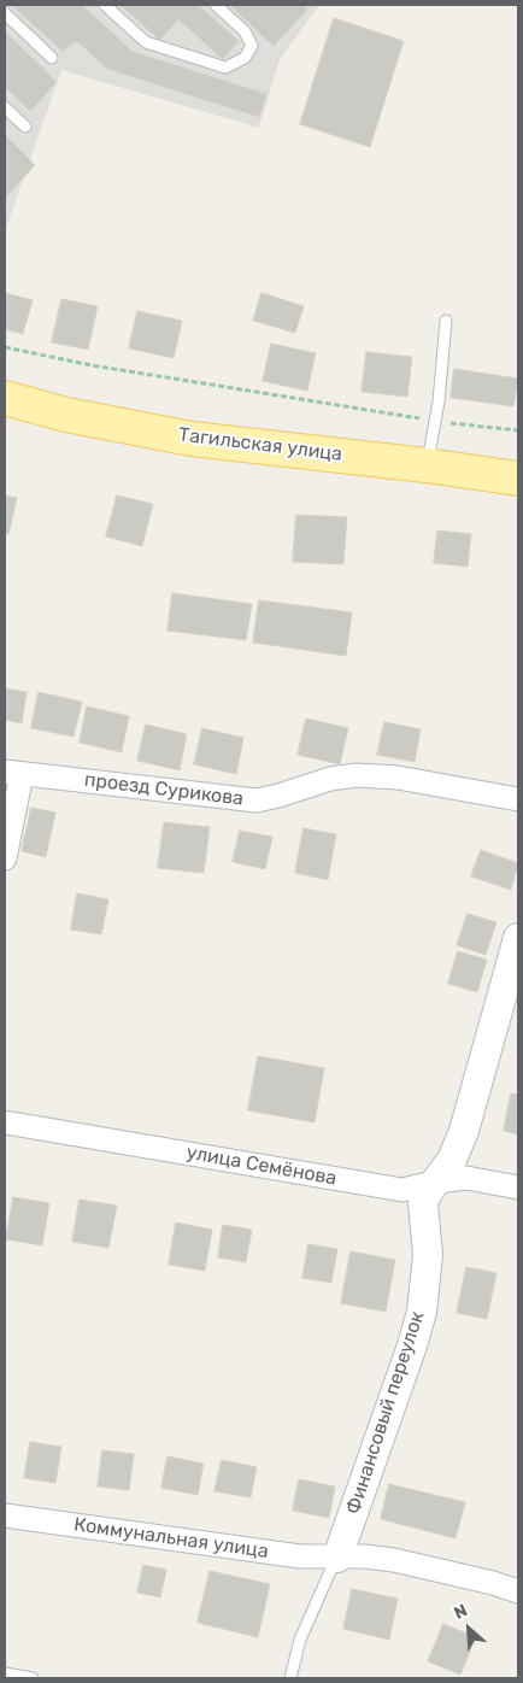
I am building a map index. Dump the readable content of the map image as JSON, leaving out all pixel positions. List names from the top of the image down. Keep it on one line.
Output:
{"streets":{"main road":["Тагильская улица"],"street":["проезд Сурикова","улица Семёнова","Финансовый переулок","Коммунальная улица"]},"crossings":[["улица Семёнова","Финансовый переулок"],["Финансовый переулок","Коммунальная улица"]],"north":"top left"}
